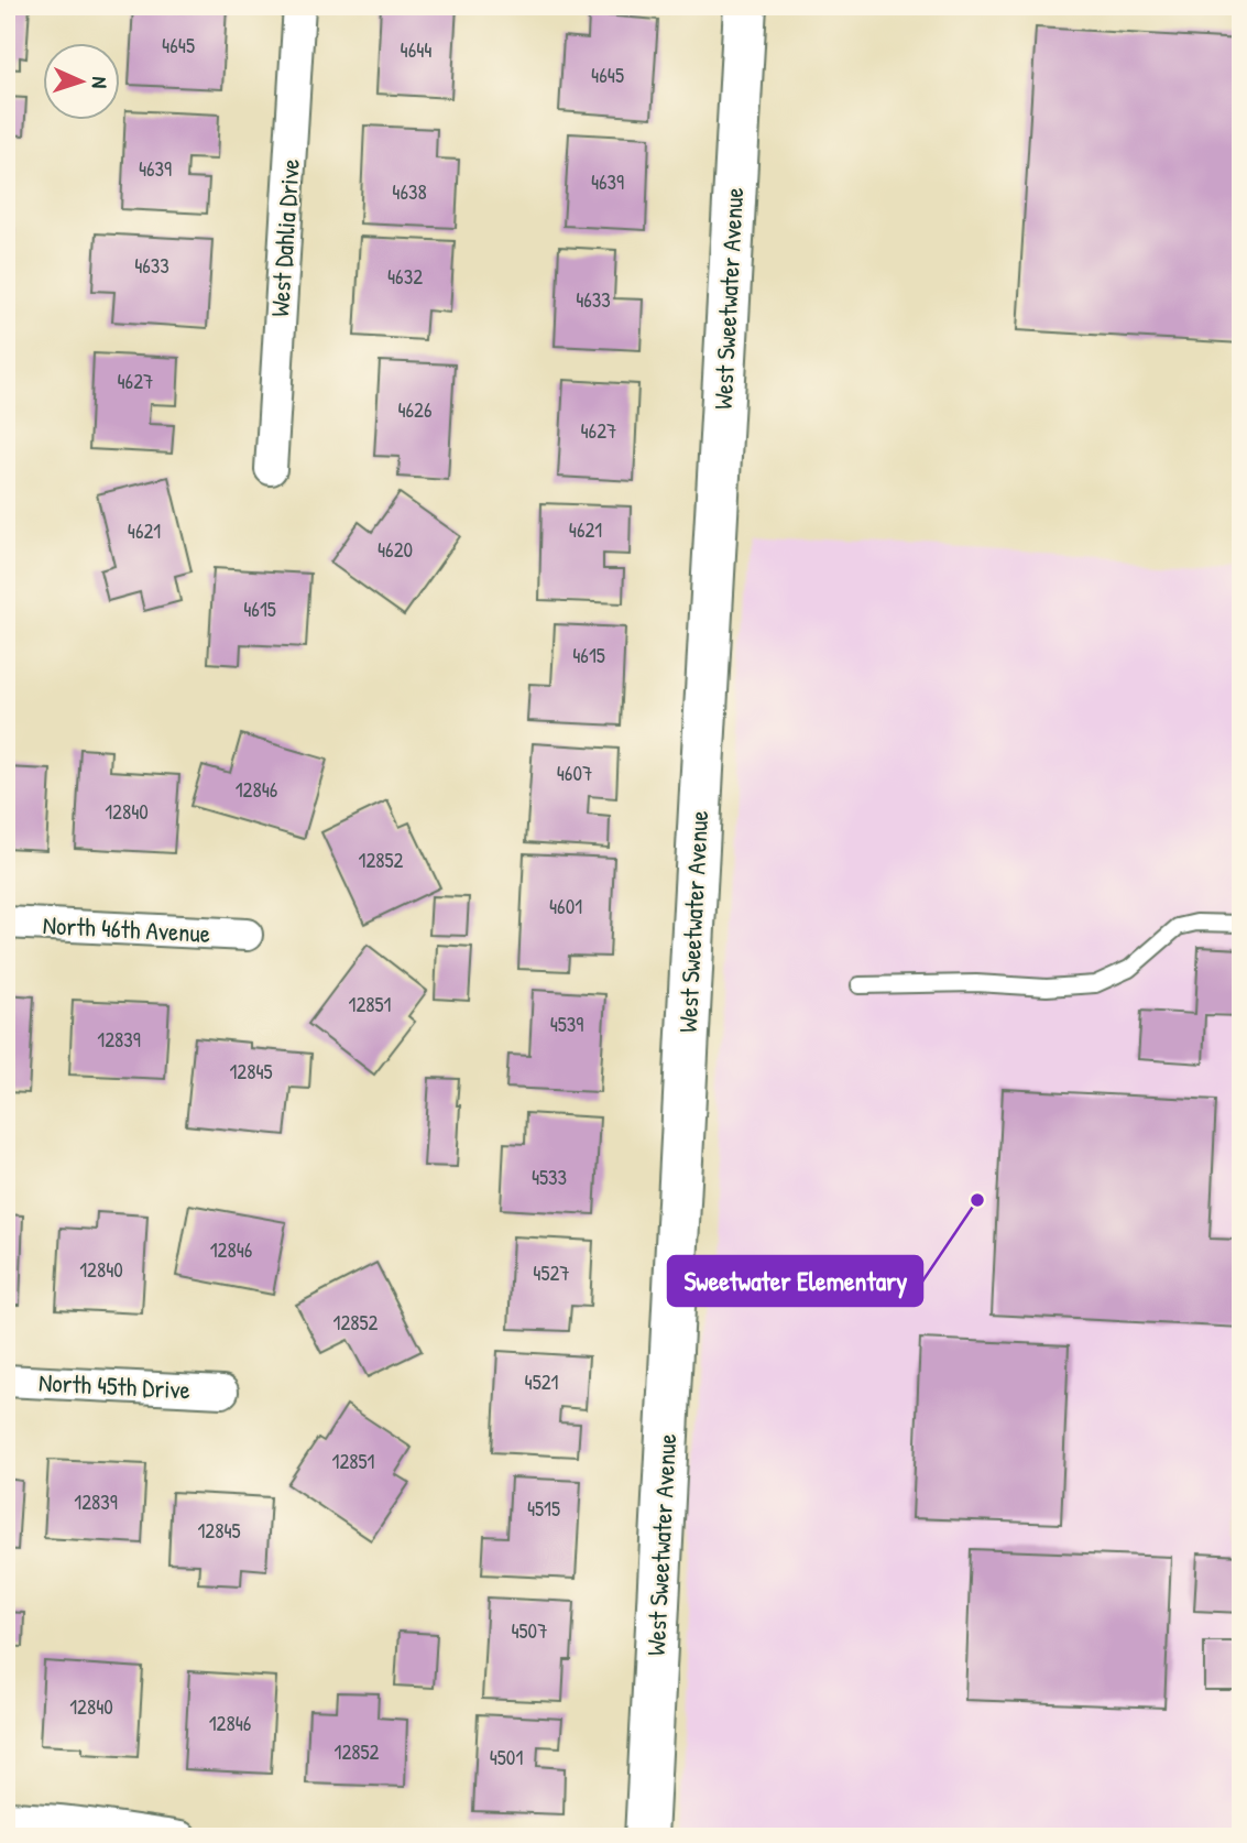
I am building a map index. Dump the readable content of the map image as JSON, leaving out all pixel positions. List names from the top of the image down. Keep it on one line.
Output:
{"streets":{"street":["West Dahlia Drive","West Sweetwater Avenue","North 46th Avenue","North 45th Drive"]},"places":["Sweetwater Elementary"],"house_numbers":["4645","4644","4645","4639","4639","4638","4633","4632","4633","4627","4626","4627","4621","4621","4620","4615","4615","4607","12846","12840","12852","4601","12851","4539","12839","12845","4533","12846","12840","4527","12852","4521","12851","12839","4515","12845","4507","12840","12846","12852","4501"],"north":"right"}
